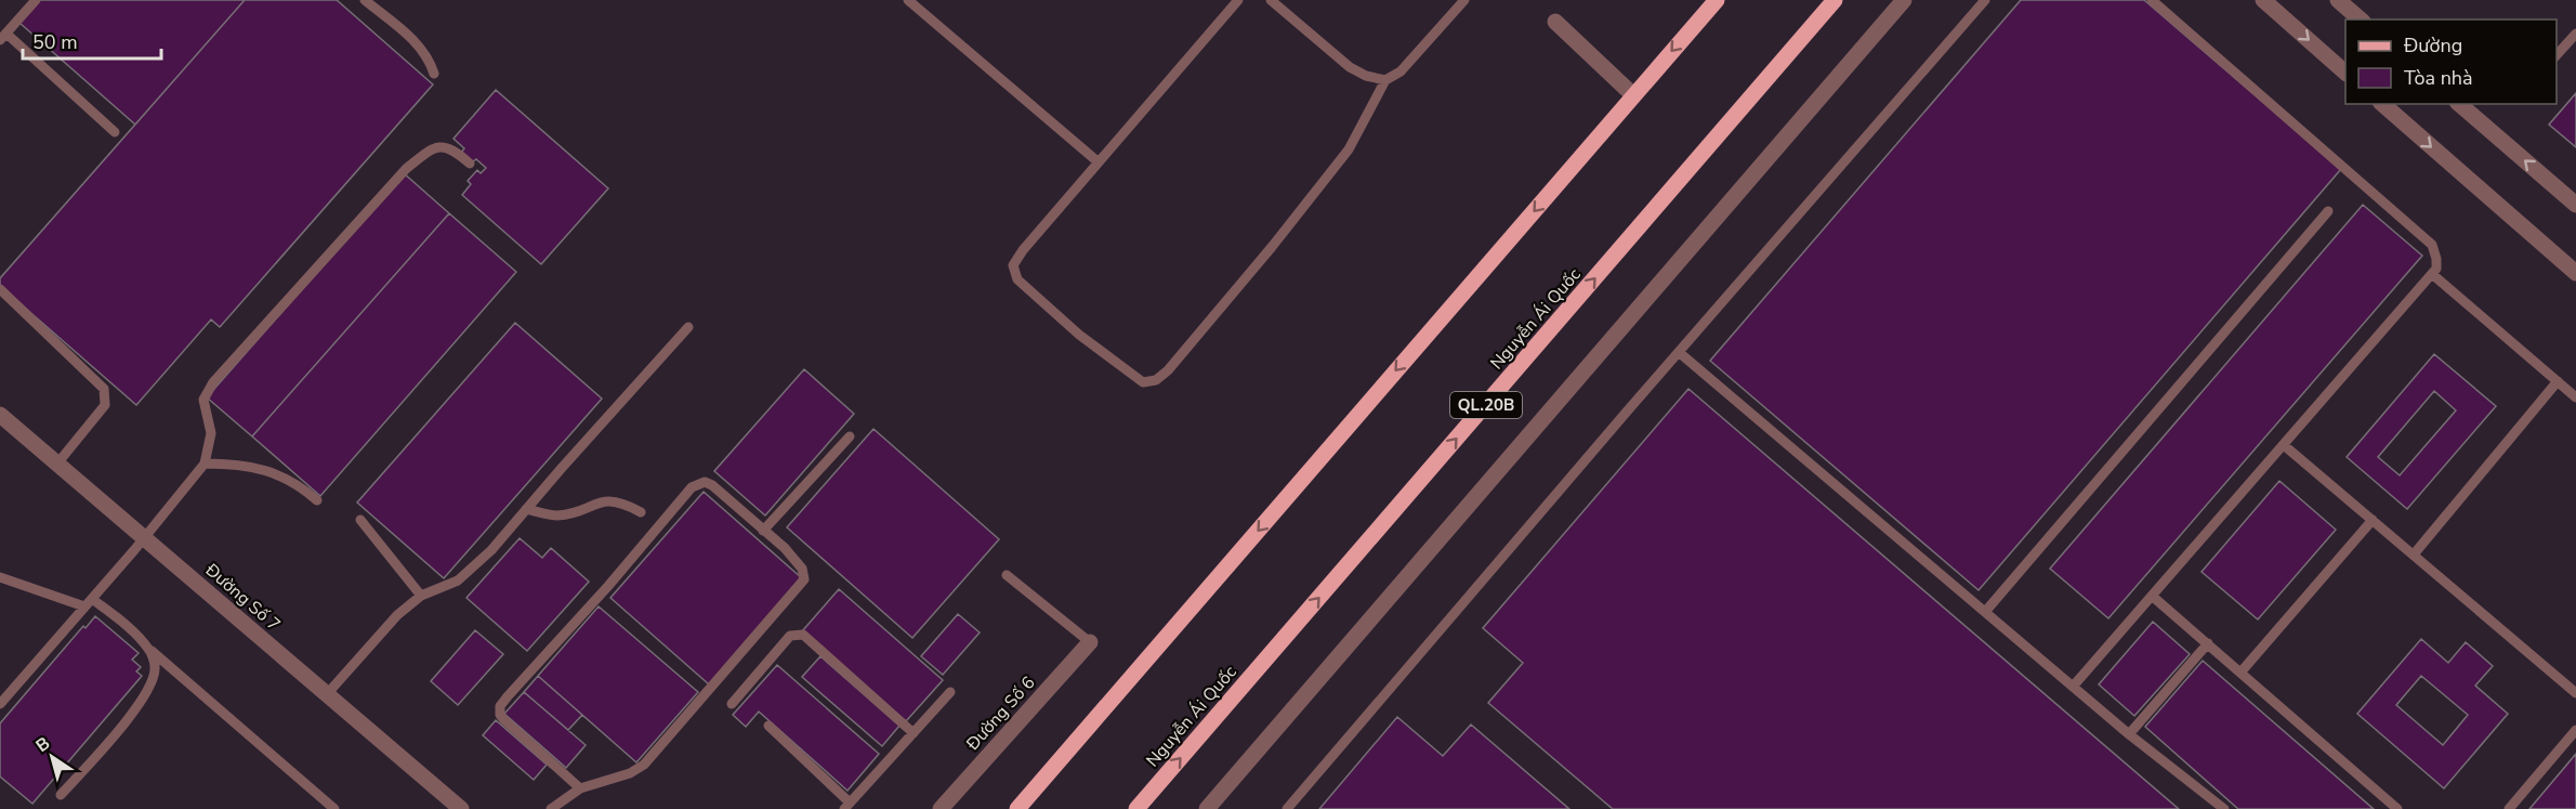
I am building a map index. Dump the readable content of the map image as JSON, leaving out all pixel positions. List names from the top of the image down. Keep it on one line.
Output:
{"streets":{"main road":["Nguyễn Ái Quốc","QL.20B"],"street":["Đường Số 7","Đường Số 6"]},"legend":["Đường","Tòa nhà"],"scale_bar":"50 m","north":"top left"}
